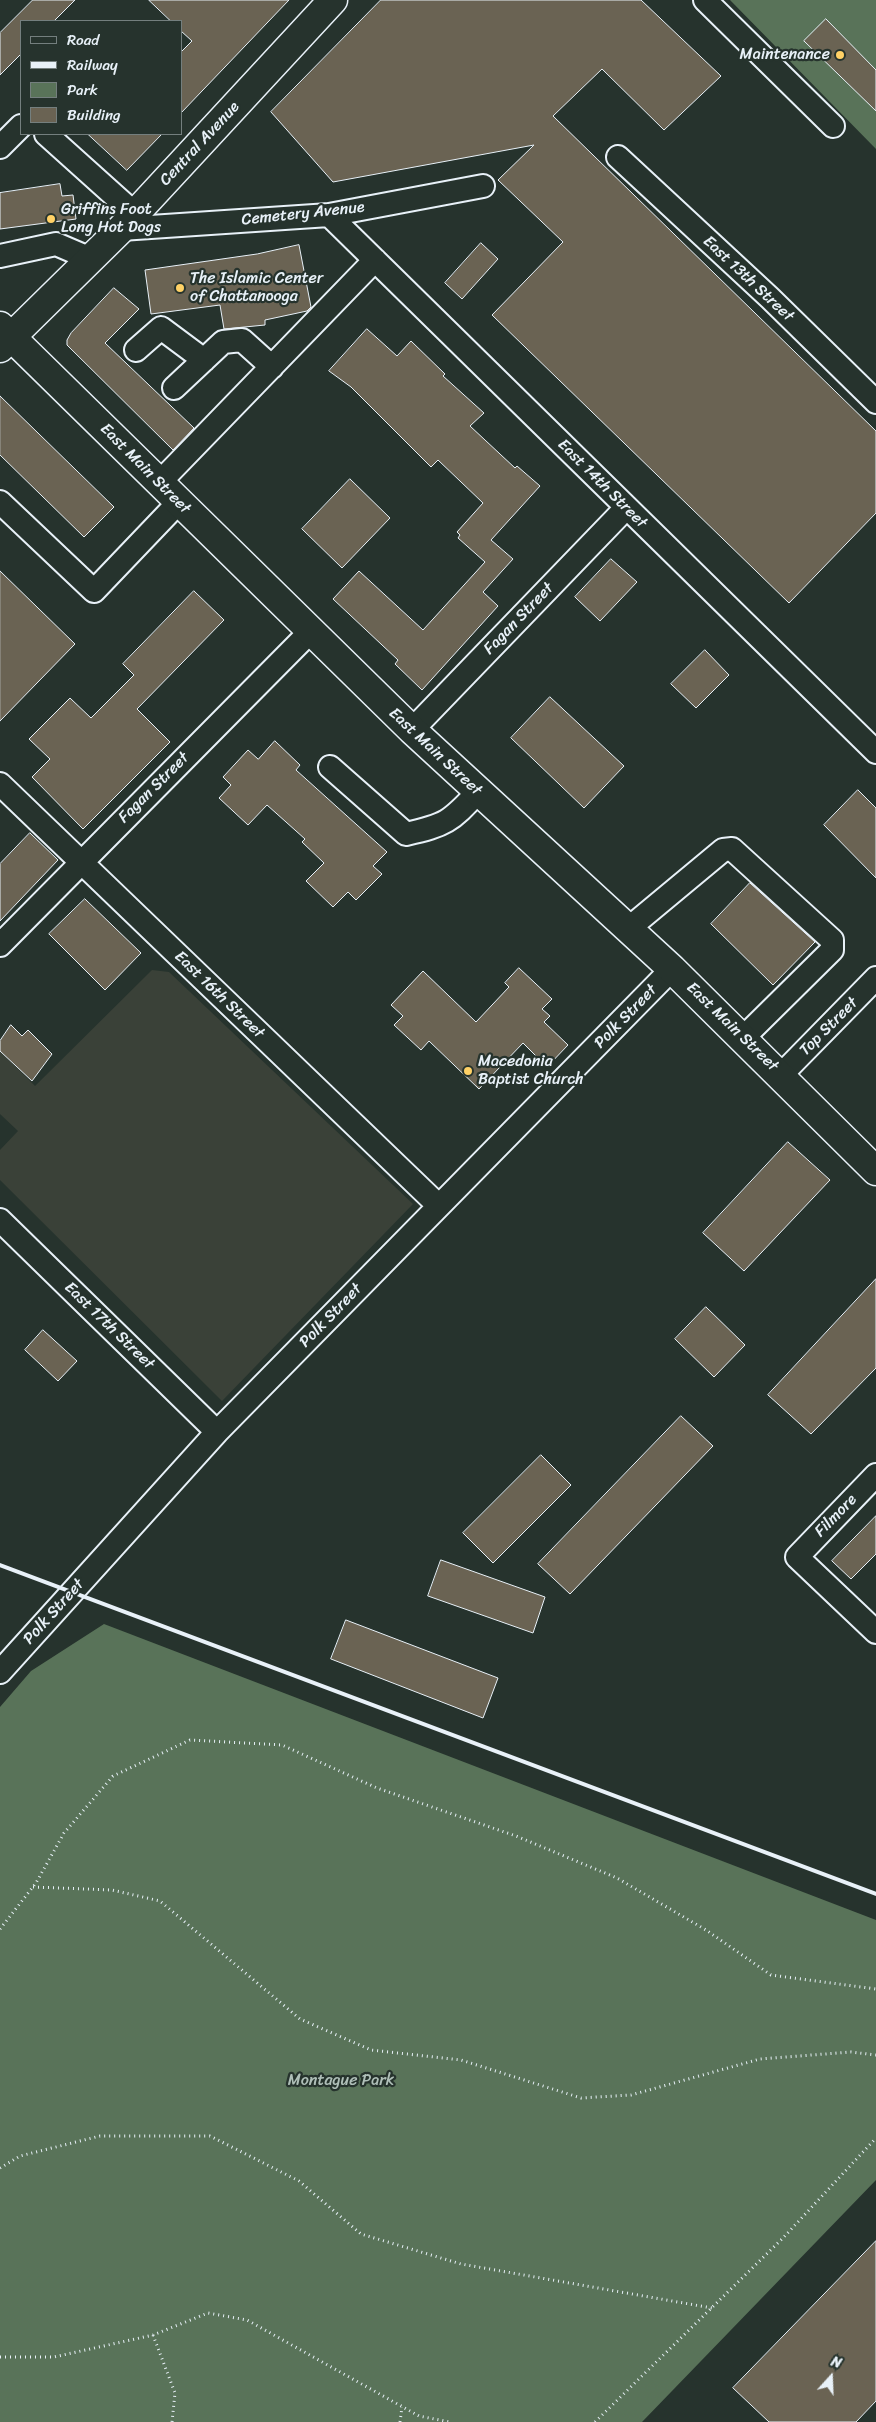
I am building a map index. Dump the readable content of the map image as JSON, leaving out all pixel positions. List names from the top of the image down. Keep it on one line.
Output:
{"streets":{"main road":["Central Avenue","East Main Street"],"street":["Cemetery Avenue","East 13th Street","East 14th Street","Fagan Street","East 16th Street","Polk Street","Top Street","East 17th Street","Filmore"]},"crossings":[["Central Avenue","Cemetery Avenue"],["Central Avenue","East Main Street"],["Cemetery Avenue","East 14th Street"],["East Main Street","Fagan Street"],["East Main Street","Polk Street"],["East Main Street","Top Street"],["East 14th Street","Fagan Street"],["Fagan Street","East 16th Street"],["East 16th Street","Polk Street"],["Polk Street","East 17th Street"]],"parks":["Montague Park"],"places":["Maintenance","Griffins Foot Long Hot Dogs","The Islamic Center of Chattanooga","Macedonia Baptist Church"],"legend":["Road","Railway","Park","Building"],"north":"top"}
